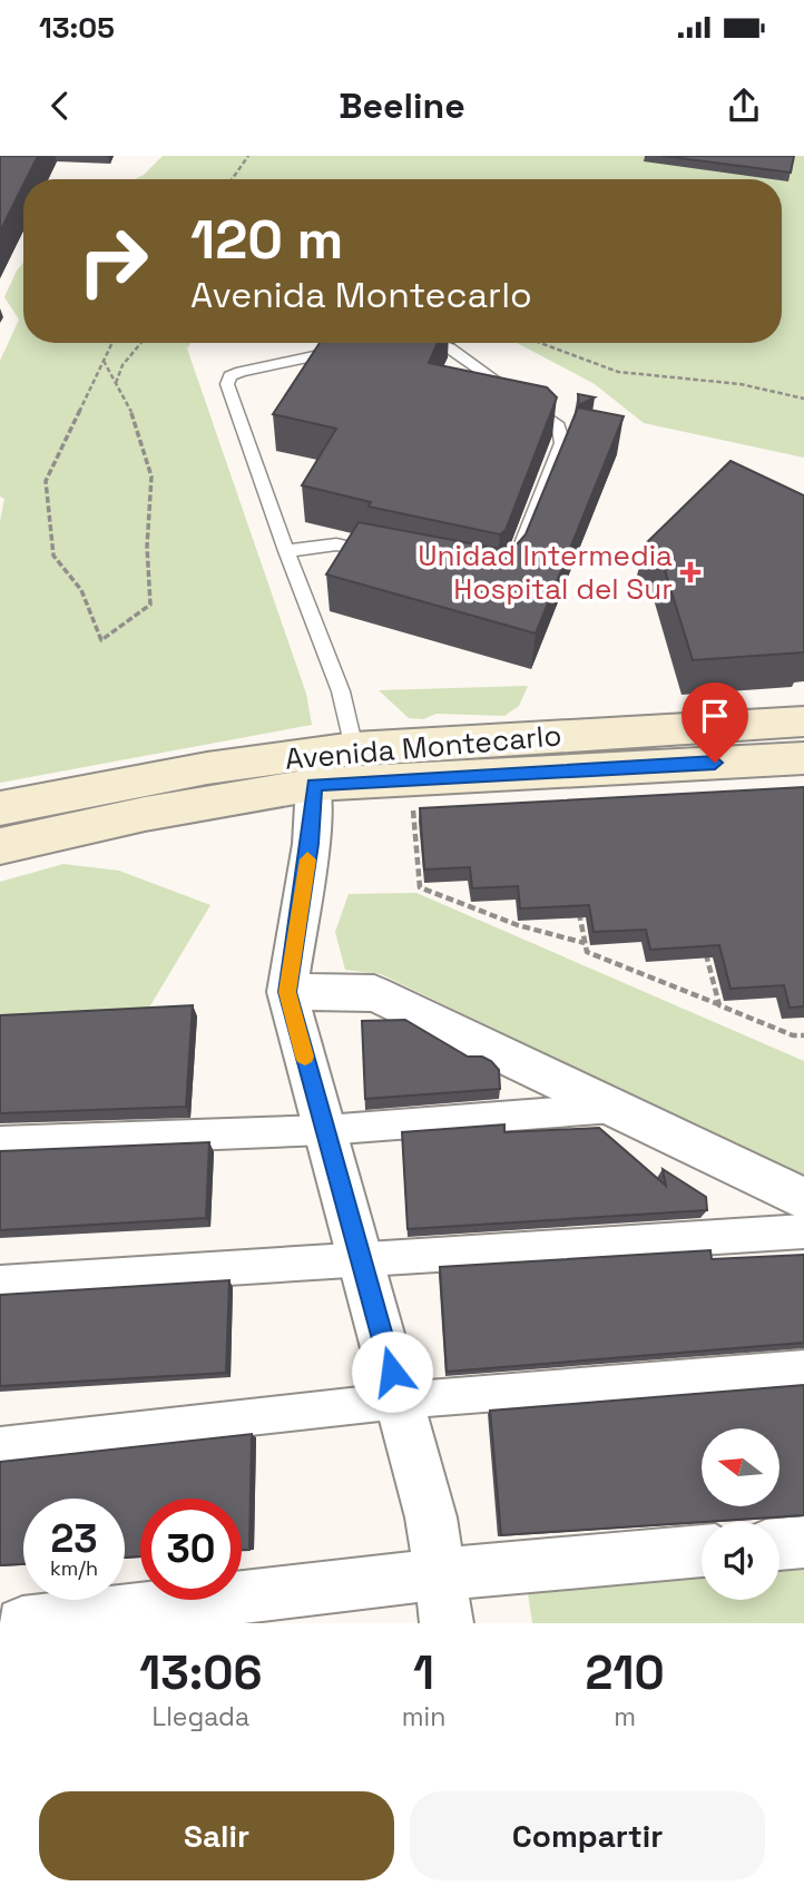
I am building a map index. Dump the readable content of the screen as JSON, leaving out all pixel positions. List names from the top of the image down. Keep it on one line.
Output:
{"streets":{"main road":["Avenida Montecarlo"]},"places":{"health":["Unidad Intermedia Hospital del Sur"]},"north":"left","page":{"status":"13:05","header":"Beeline","turn":["120 m","Avenida Montecarlo"],"speed":"23 km/h","limit":"30","eta":["13:06","Llegada","1","min","210","m"],"buttons":["Salir","Compartir"]}}
